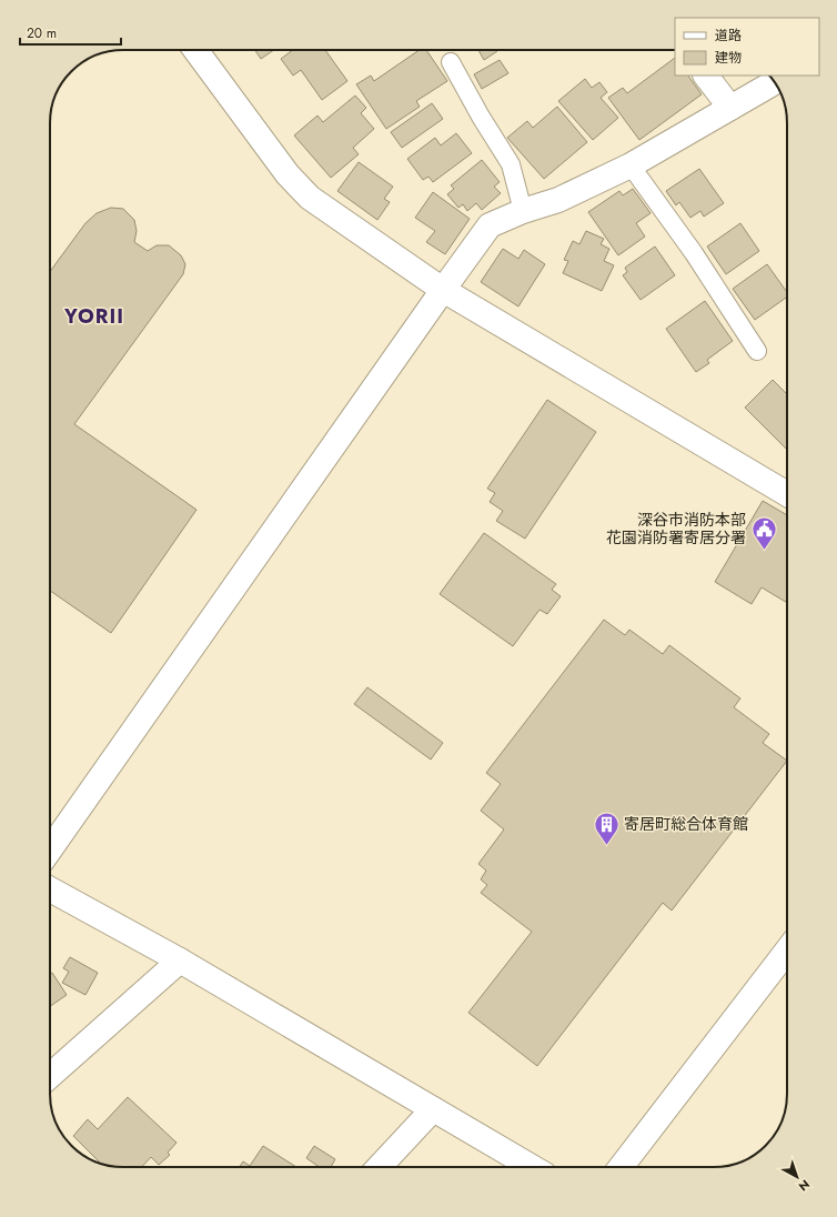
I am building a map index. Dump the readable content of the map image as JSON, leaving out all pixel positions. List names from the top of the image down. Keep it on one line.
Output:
{"districts":["YORII"],"places":{"public building":["深谷市消防本部 花園消防署寄居分署"],"building":["寄居町総合体育館"]},"legend":["道路","建物"],"scale_bar":"20 m","north":"bottom right"}
